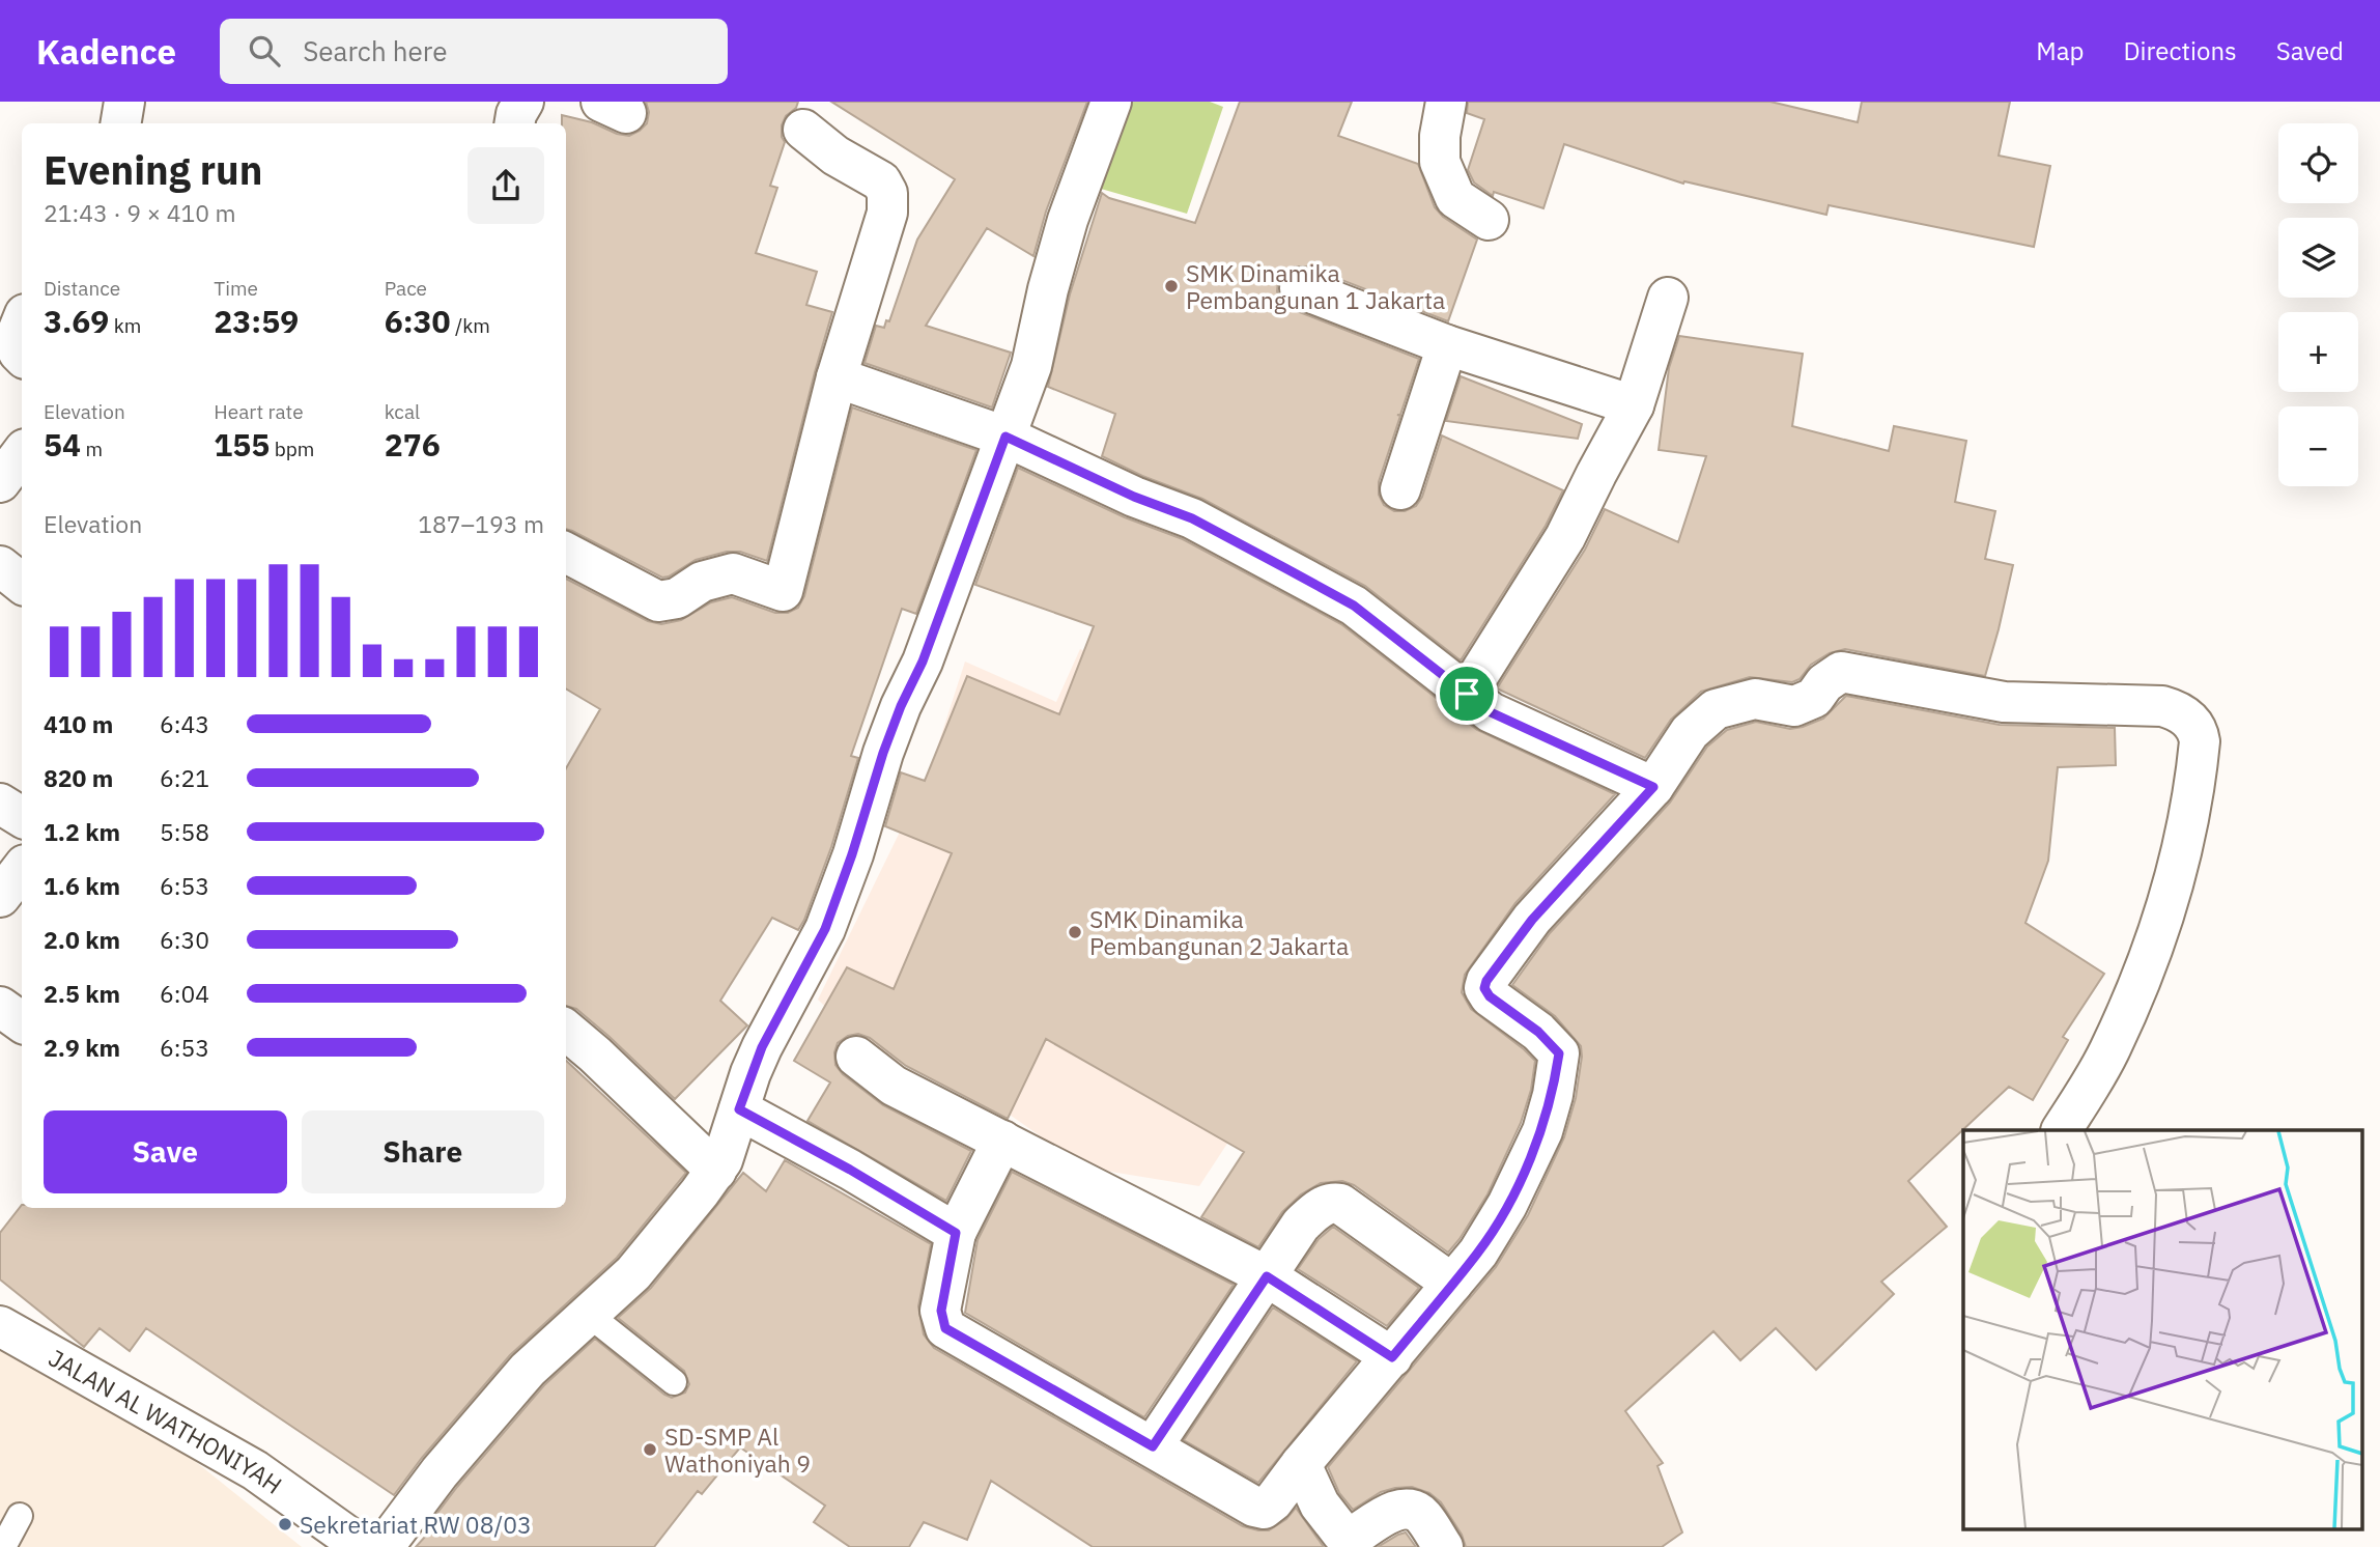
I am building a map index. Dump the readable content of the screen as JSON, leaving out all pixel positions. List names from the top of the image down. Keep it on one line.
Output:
{"streets":{"street":["JALAN AL WATHONIYAH"]},"places":["SMK Dinamika Pembangunan 1 Jakarta","SMK Dinamika Pembangunan 2 Jakarta","SD-SMP Al Wathoniyah 9","Sekretariat RW 08/03"],"page":{"header":"Kadence","search":"Search here","nav":["Map","Directions","Saved"],"map_buttons":["+","−"],"heading":["Evening run","21:43 · 9 × 410 m"],"stats":[["Distance","3.69 km"],["Time","23:59"],["Pace","6:30 /km"],["Elevation","54 m"],["Heart rate","155 bpm"],["kcal","276"]],"chart":["Elevation","187–193 m"],"list":[{"name":"410 m","note":"6:43"},{"name":"820 m","note":"6:21"},{"name":"1.2 km","note":"5:58"},{"name":"1.6 km","note":"6:53"},{"name":"2.0 km","note":"6:30"},{"name":"2.5 km","note":"6:04"},{"name":"2.9 km","note":"6:53"}],"buttons":["Save","Share"]}}
